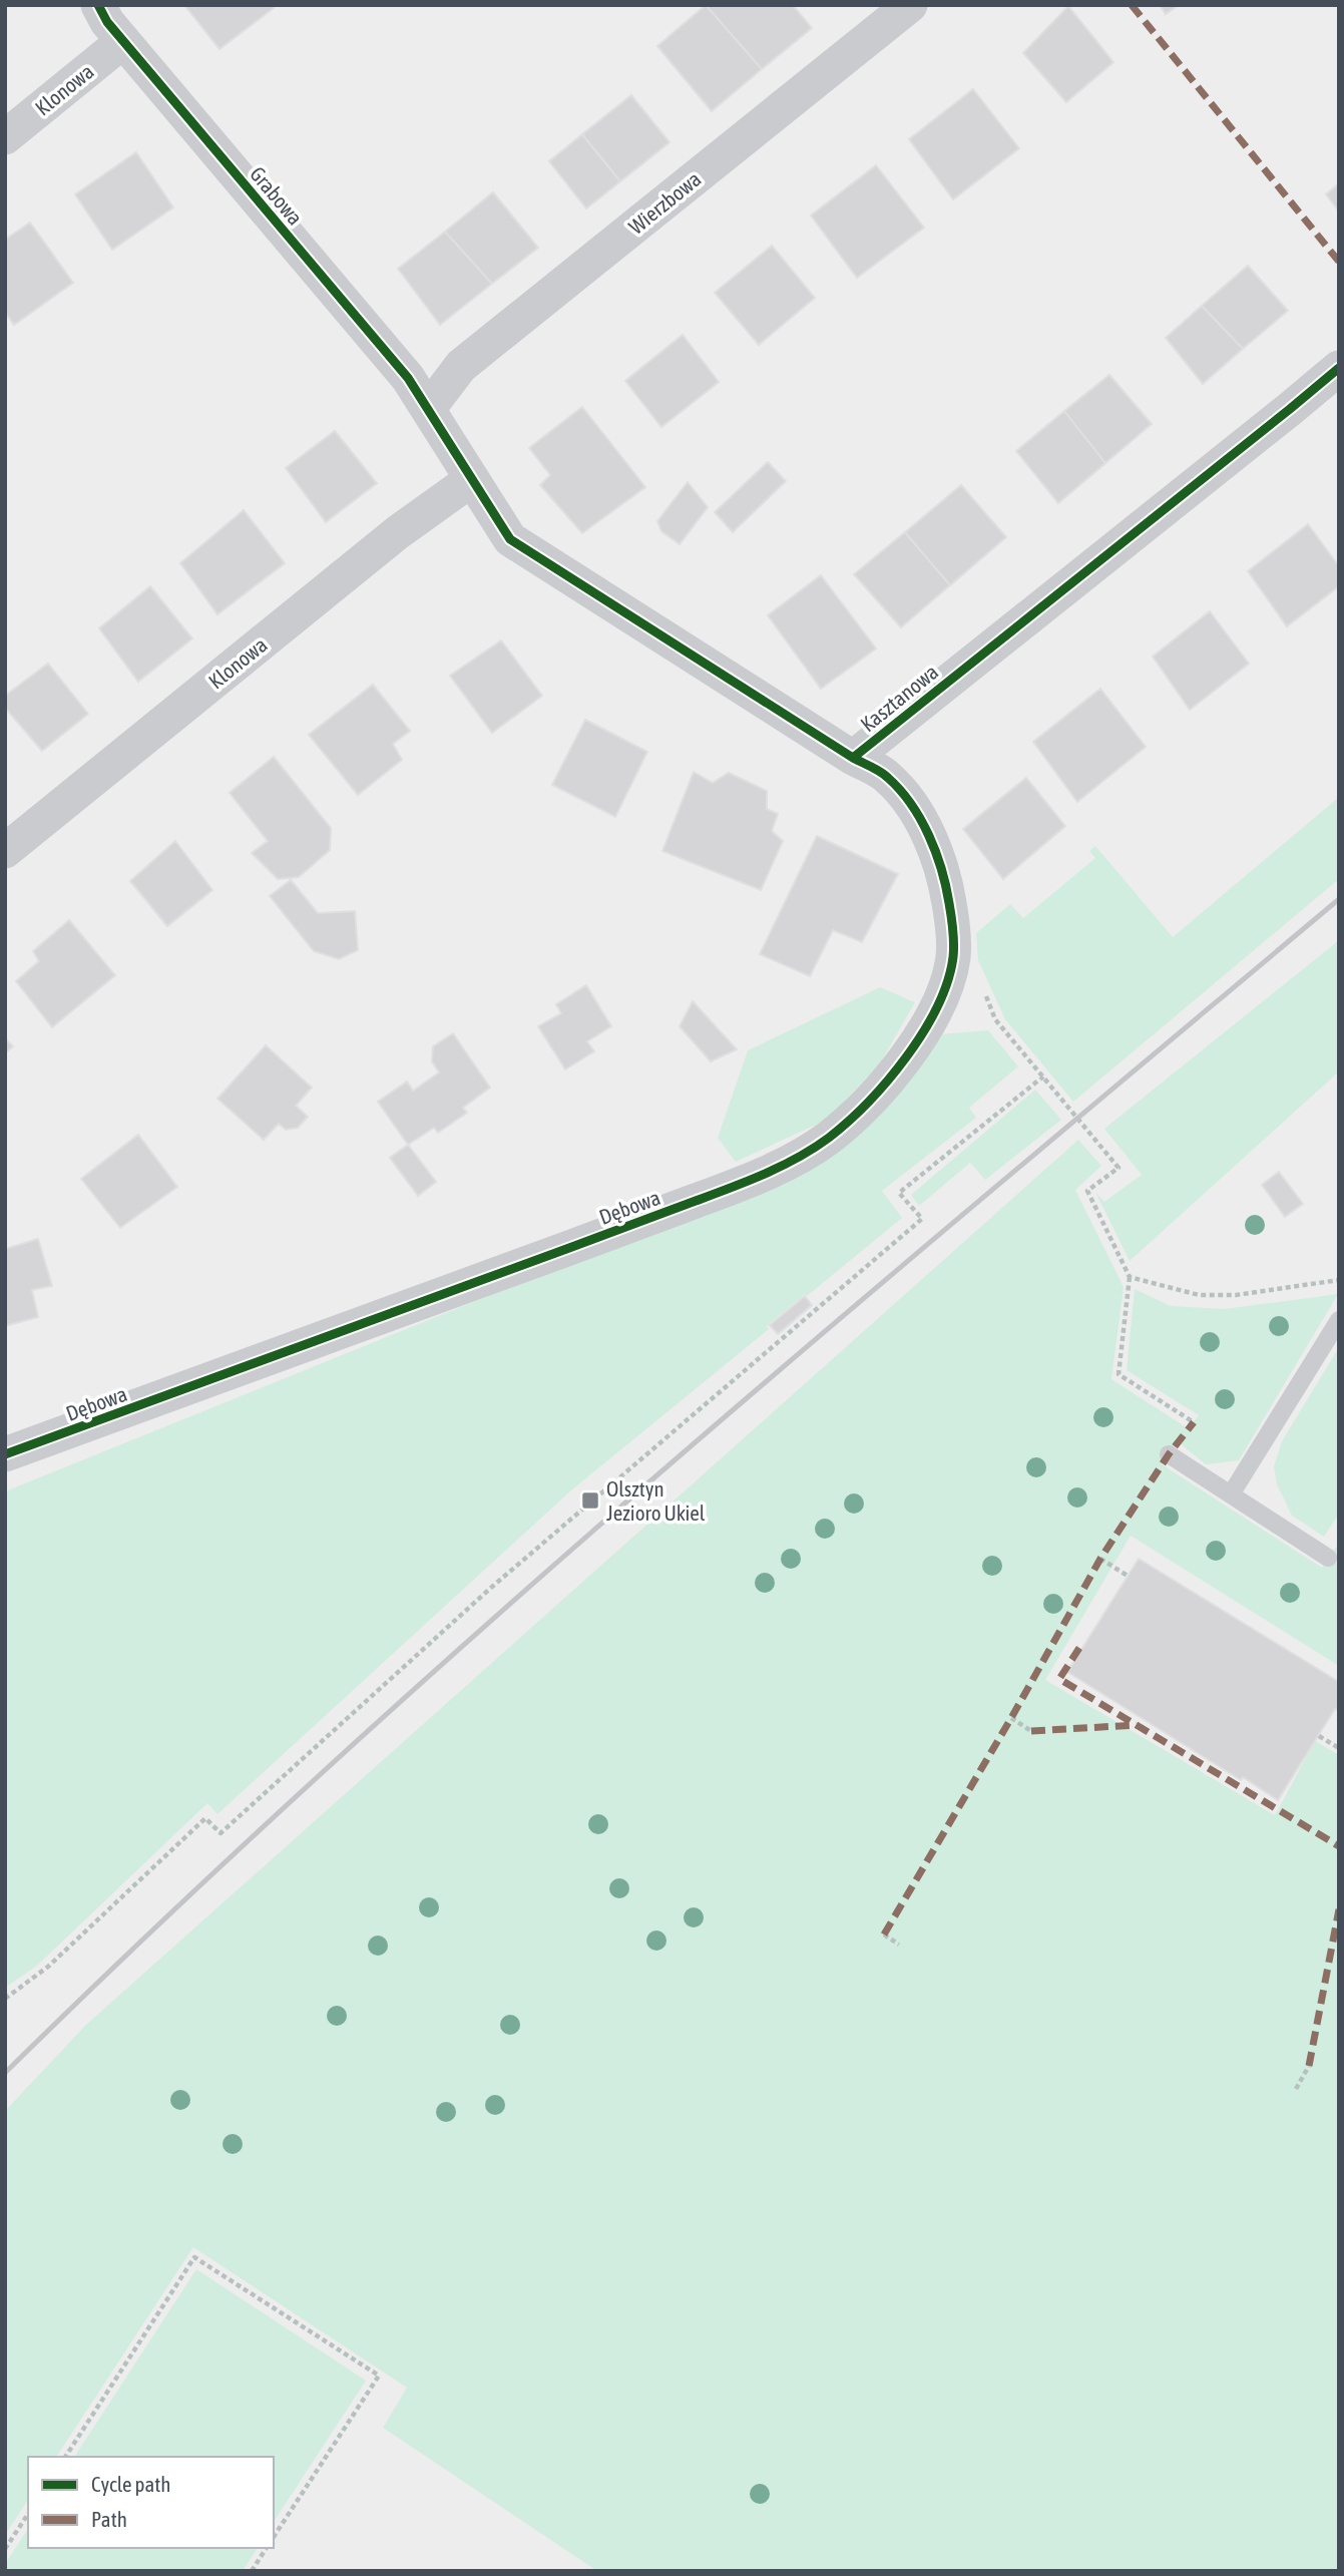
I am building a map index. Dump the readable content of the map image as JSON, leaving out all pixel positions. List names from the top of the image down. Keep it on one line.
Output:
{"streets":{"street":["Klonowa","Grabowa","Wierzbowa","Kasztanowa","Dębowa"]},"crossings":[["Klonowa","Grabowa"],["Klonowa","Kasztanowa"],["Grabowa","Wierzbowa"],["Grabowa","Kasztanowa"],["Wierzbowa","Kasztanowa"],["Kasztanowa","Dębowa"]],"places":{"transit":["Olsztyn Jezioro Ukiel"]},"legend":["Cycle path","Path"]}
